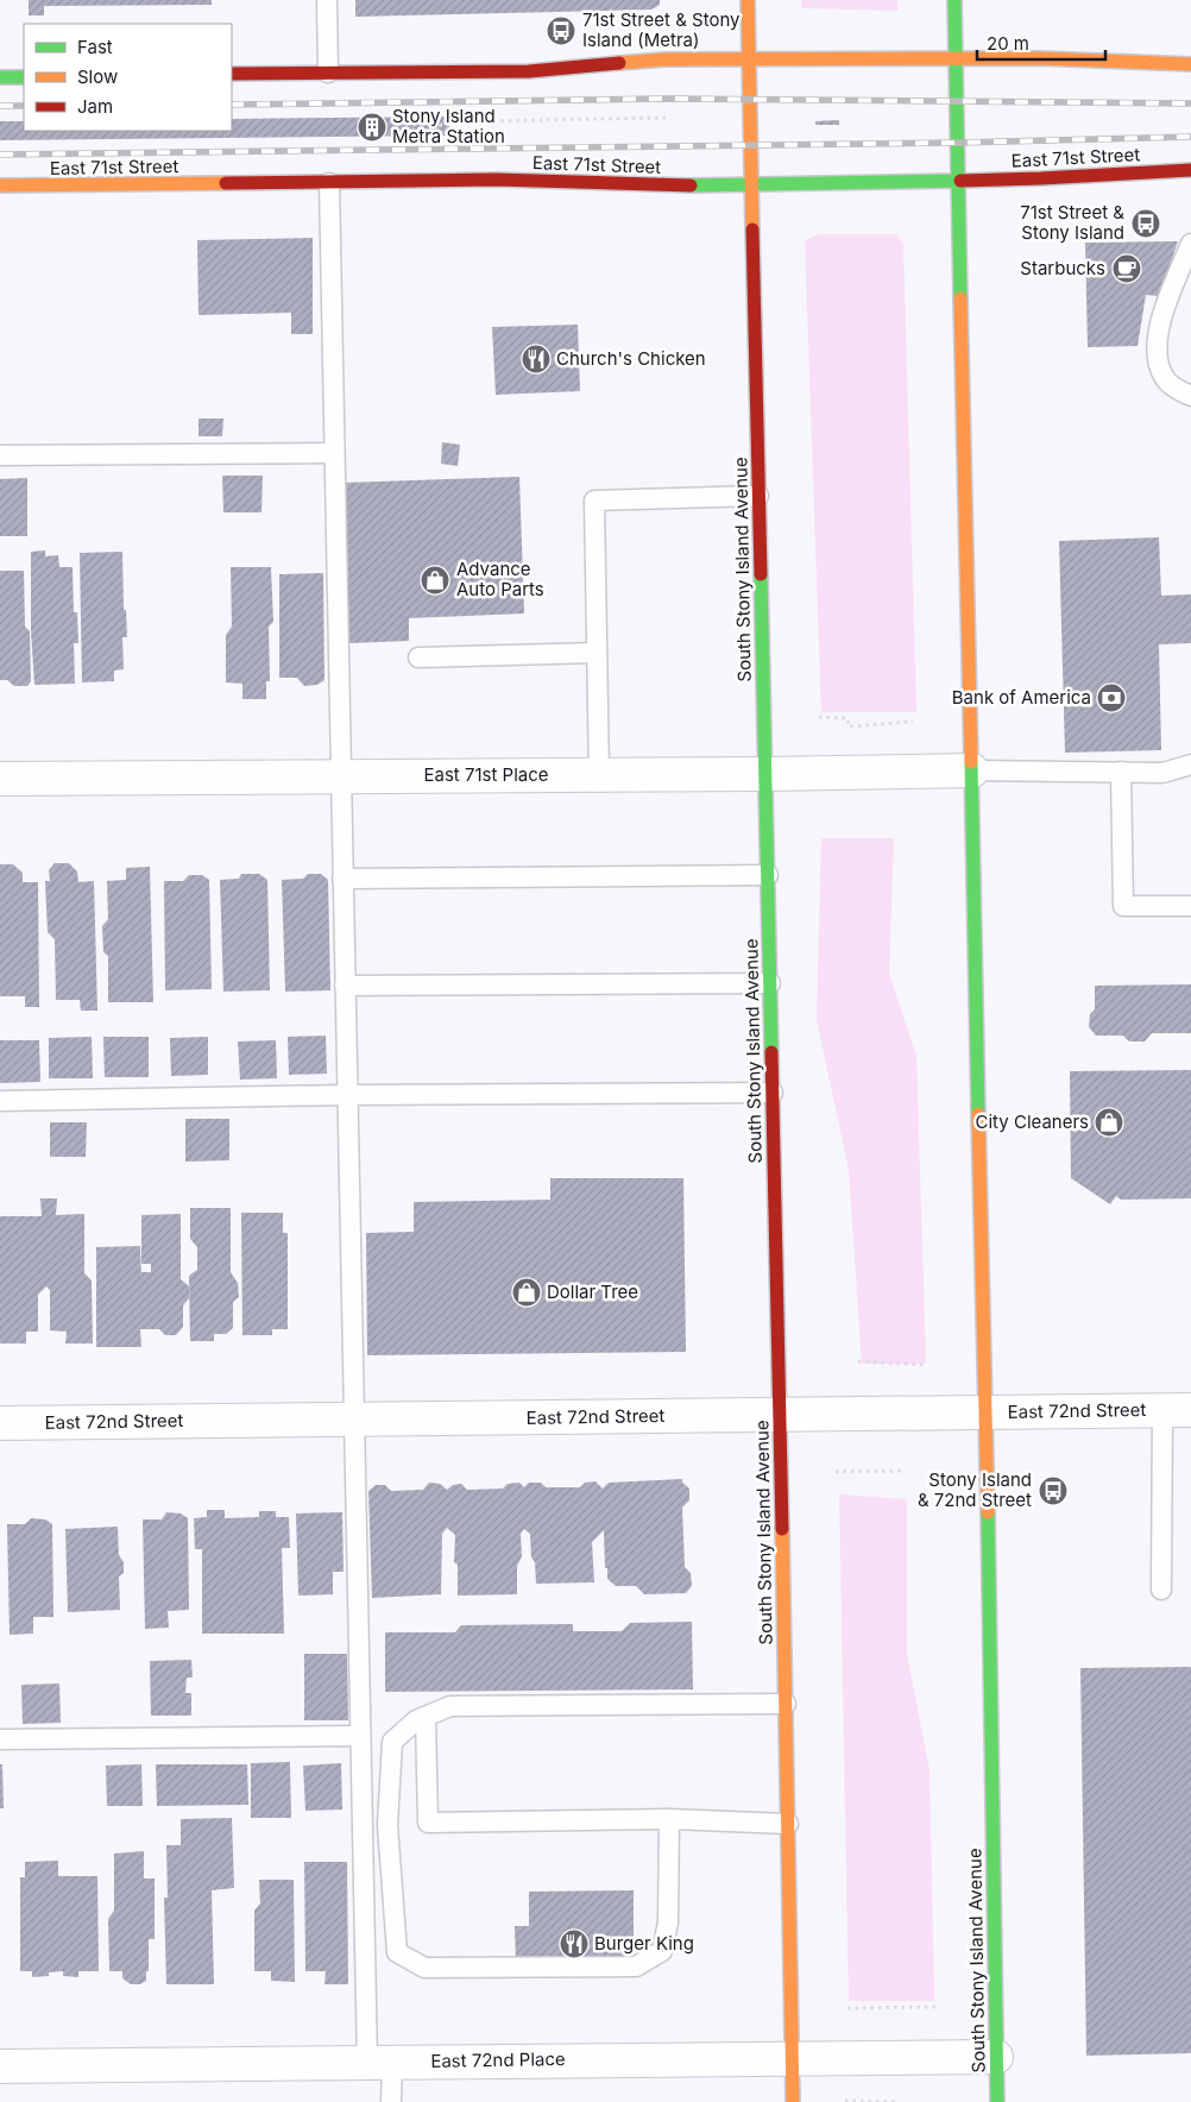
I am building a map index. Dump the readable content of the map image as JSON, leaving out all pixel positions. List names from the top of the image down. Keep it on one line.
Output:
{"streets":{"main road":["East 71st Street","South Stony Island Avenue"],"street":["East 71st Place","East 72nd Street","East 72nd Place"]},"crossings":[["East 71st Street","South Stony Island Avenue"],["South Stony Island Avenue","East 71st Place"],["South Stony Island Avenue","East 72nd Street"],["South Stony Island Avenue","East 72nd Place"]],"places":{"bus stop":["71st Street & Stony Island (Metra)","71st Street & Stony Island","Stony Island & 72nd Street"],"building":["Stony Island Metra Station"],"cafe":["Starbucks"],"restaurant":["Church's Chicken","Burger King"],"shop":["Advance Auto Parts","City Cleaners","Dollar Tree"],"bank":["Bank of America"]},"legend":["Fast","Slow","Jam"],"scale_bar":"20 m"}
